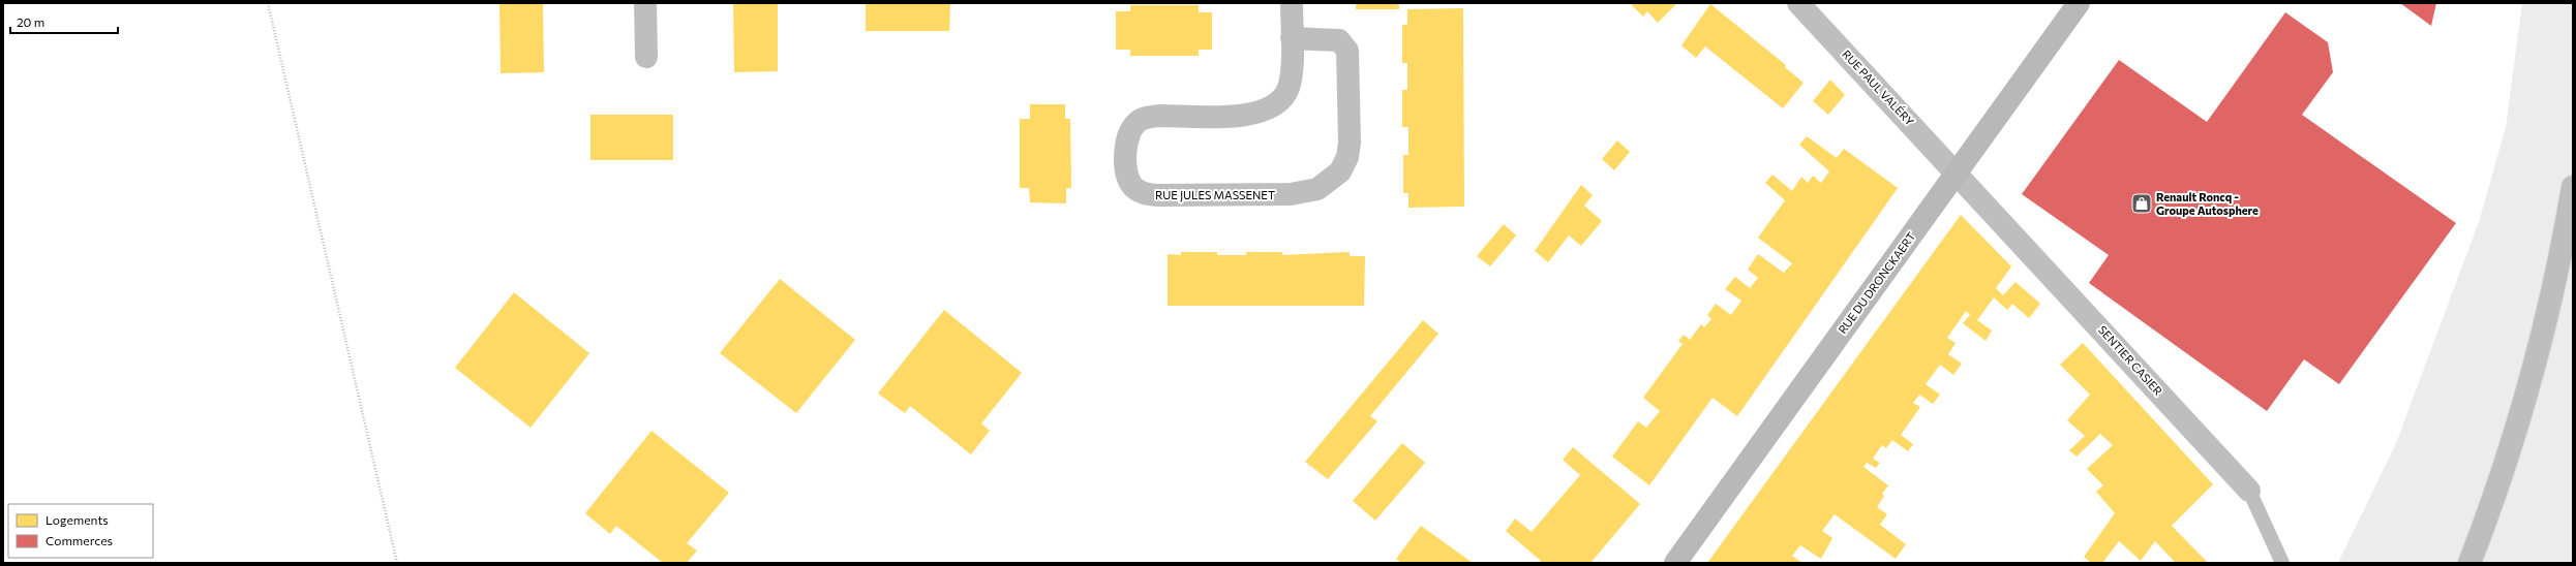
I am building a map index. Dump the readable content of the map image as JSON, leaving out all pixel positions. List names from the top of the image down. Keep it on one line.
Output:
{"streets":{"main road":["RUE PAUL VALÉRY","RUE JULES MASSENET","RUE DU DRONCKAERT","SENTIER CASIER"]},"crossings":[["RUE PAUL VALÉRY","RUE DU DRONCKAERT"],["RUE PAUL VALÉRY","SENTIER CASIER"],["RUE DU DRONCKAERT","SENTIER CASIER"]],"places":{"shop":["Renault Roncq - Groupe Autosphere"]},"legend":["Logements","Commerces"],"scale_bar":"20 m"}
